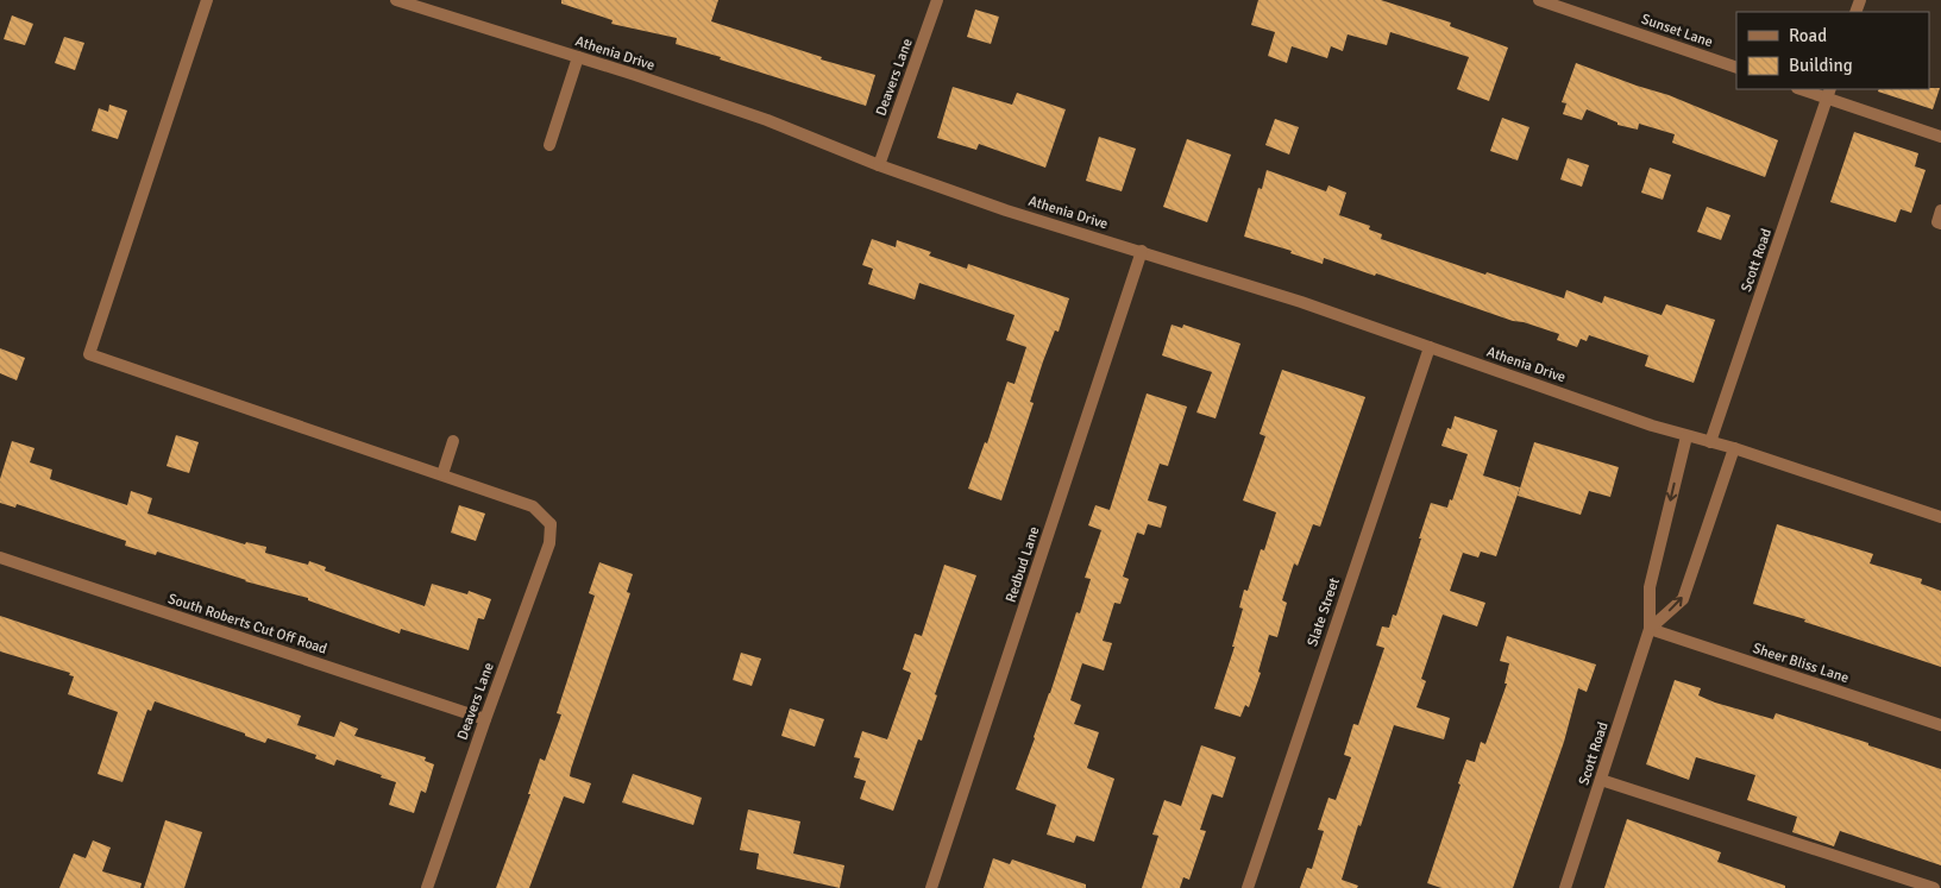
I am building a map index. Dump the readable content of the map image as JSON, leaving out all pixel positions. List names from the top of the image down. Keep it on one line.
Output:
{"streets":{"street":["Sunset Lane","Athenia Drive","Deavers Lane","Scott Road","Redbud Lane","Slate Street","South Roberts Cut Off Road","Sheer Bliss Lane"]},"crossings":[["Athenia Drive","Deavers Lane"],["Athenia Drive","Scott Road"],["Athenia Drive","Redbud Lane"],["Athenia Drive","Slate Street"],["Deavers Lane","South Roberts Cut Off Road"],["Scott Road","Sheer Bliss Lane"]],"legend":["Road","Building"]}
